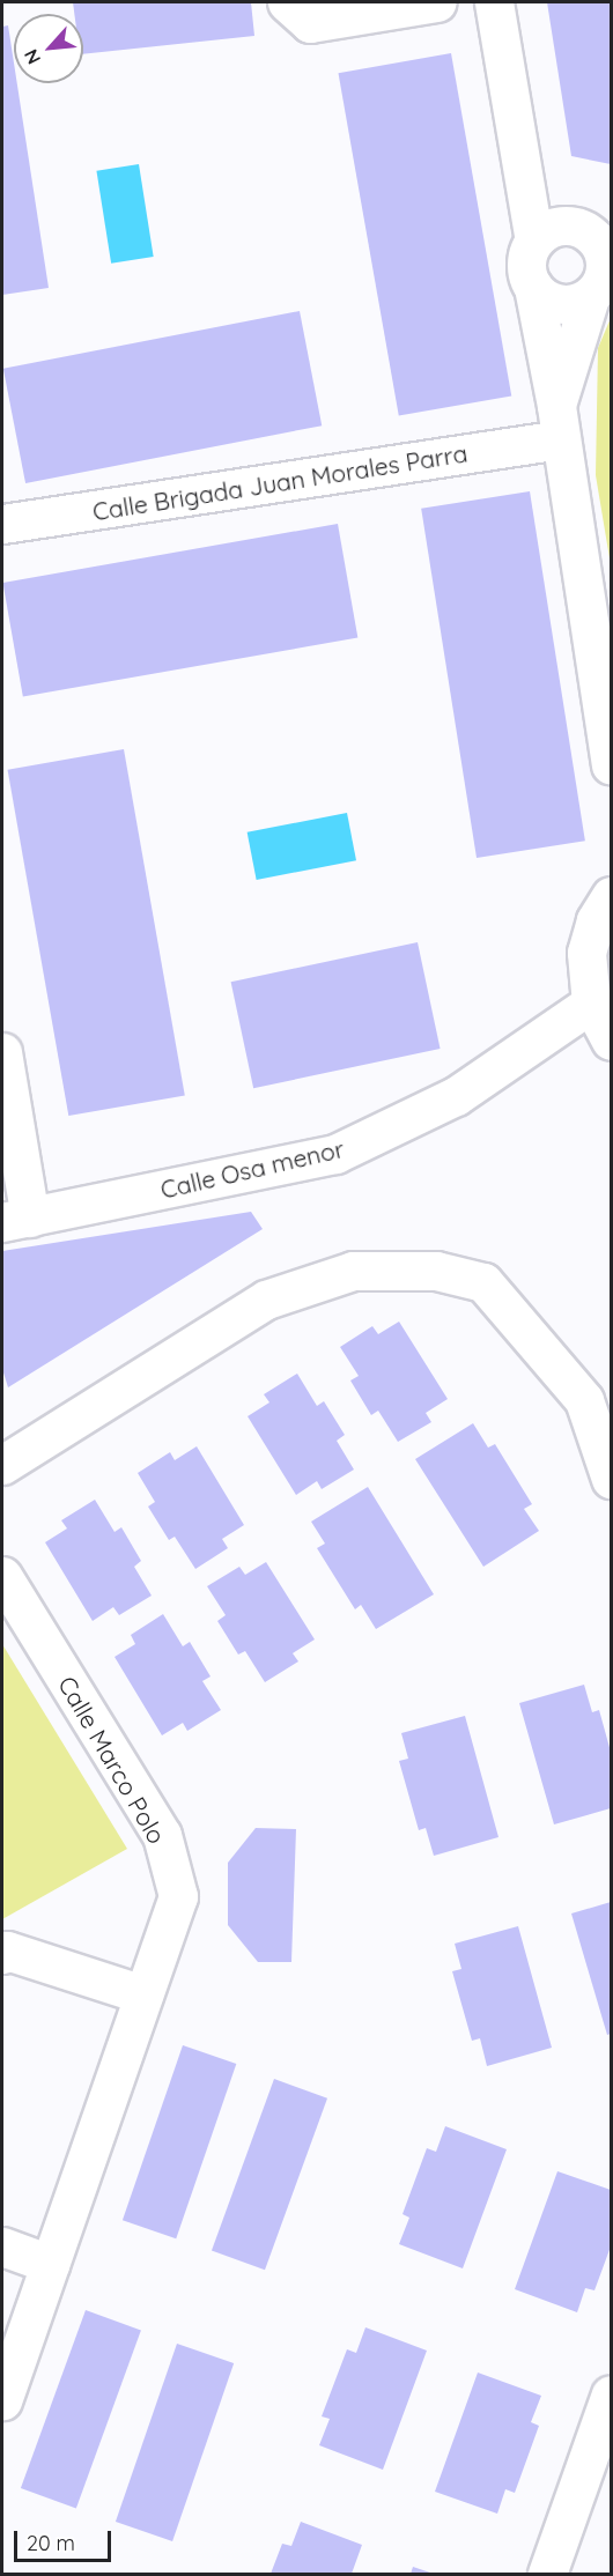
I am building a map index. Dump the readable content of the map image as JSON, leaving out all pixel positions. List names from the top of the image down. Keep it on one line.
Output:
{"streets":{"street":["Calle Brigada Juan Morales Parra","Calle Osa menor","Calle Marco Polo"]},"scale_bar":"20 m","north":"bottom left"}
